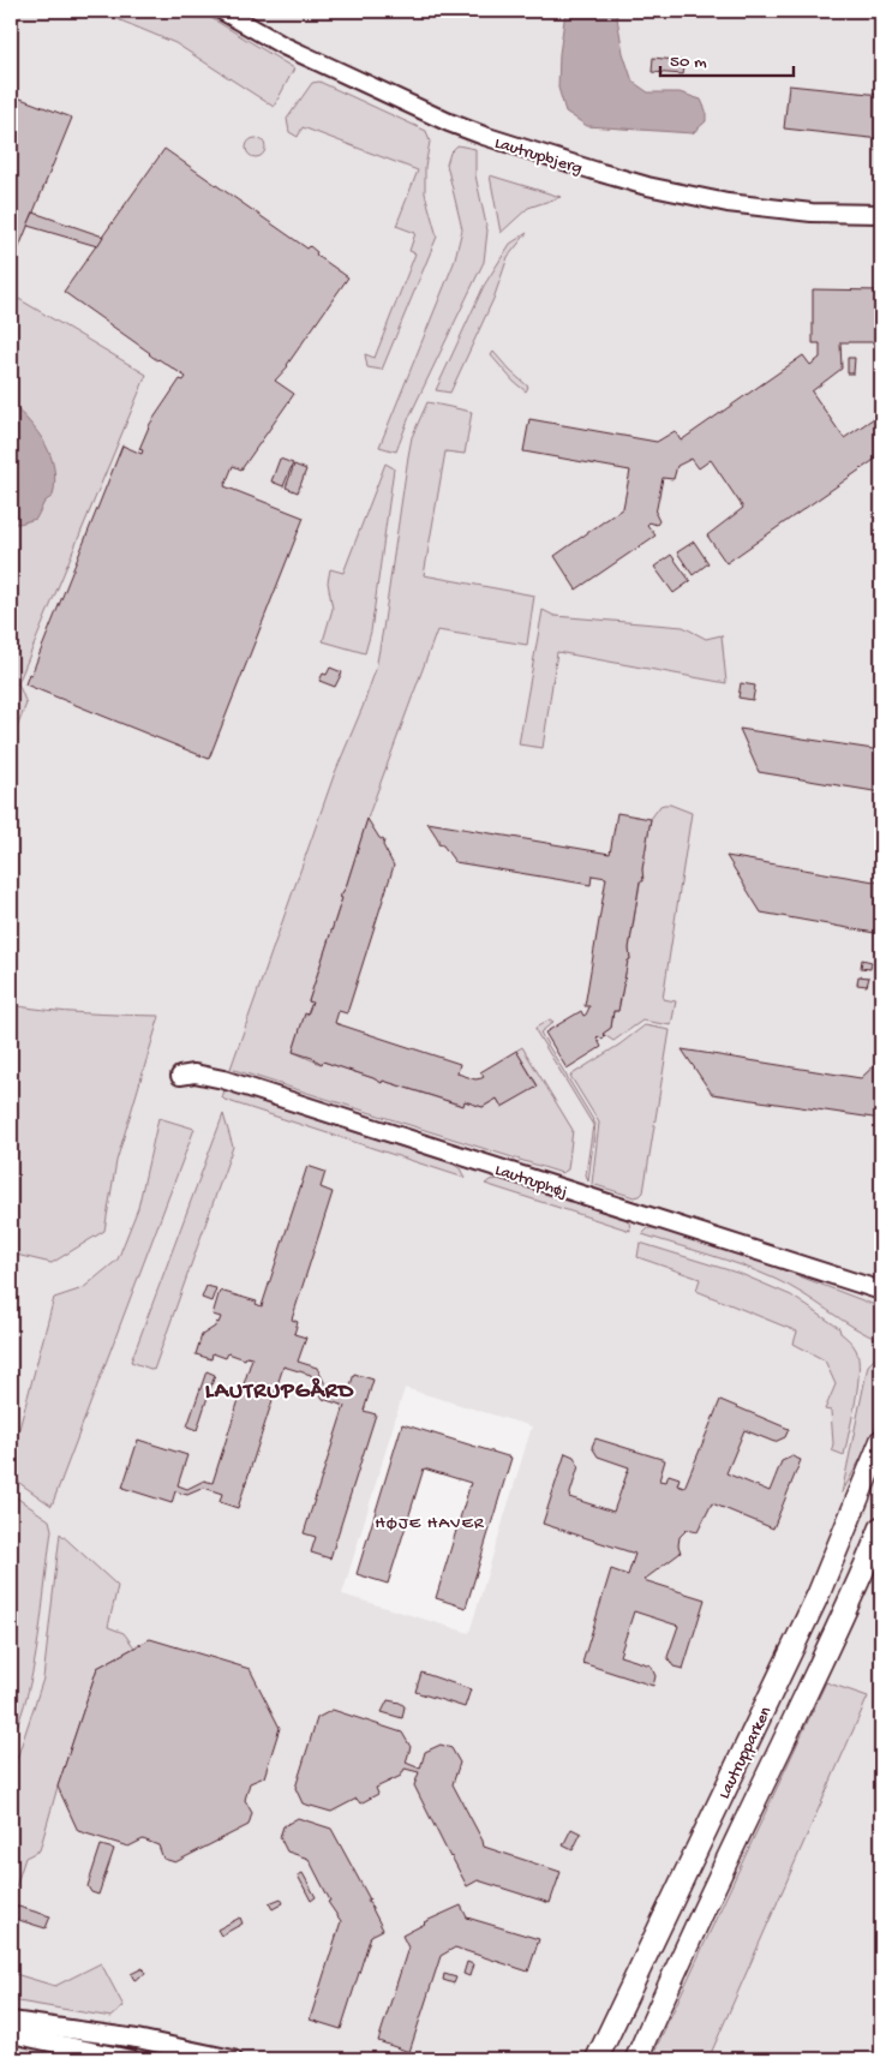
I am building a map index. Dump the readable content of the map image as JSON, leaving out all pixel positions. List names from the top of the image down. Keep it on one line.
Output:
{"streets":{"street":["Lautrupbjerg","Lautruphøj","Lautrupparken"]},"districts":["LAUTRUPGÅRD","HØJE HAVER"],"scale_bar":"50 m"}
